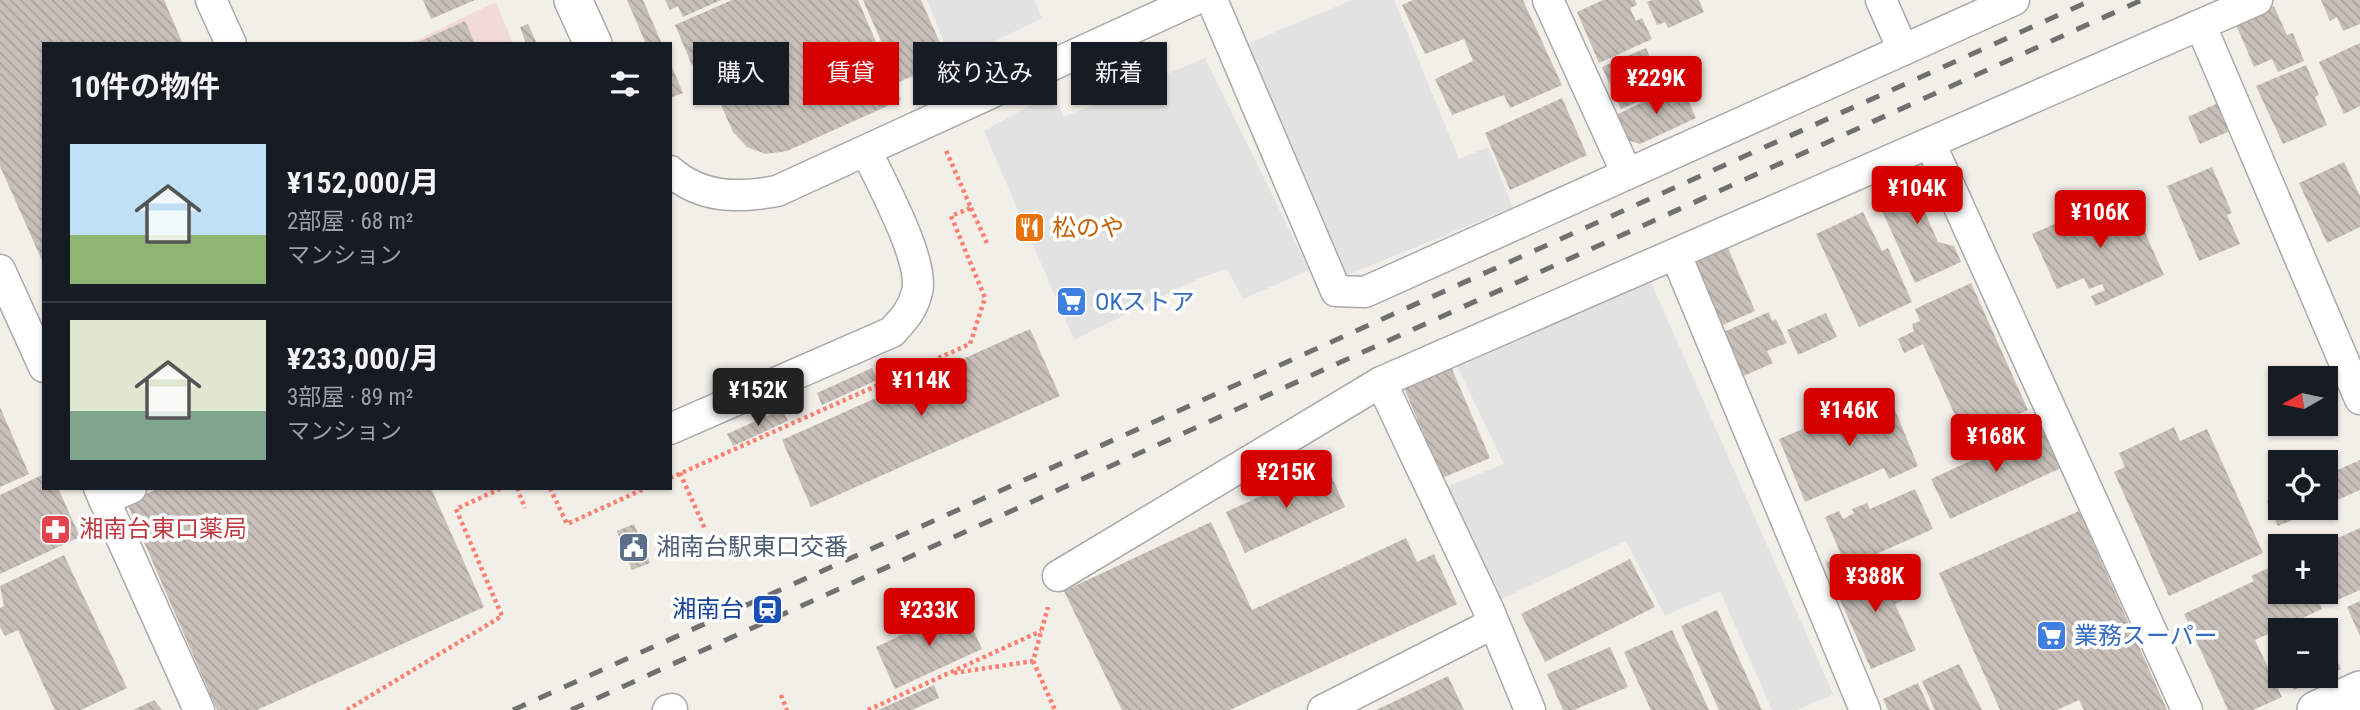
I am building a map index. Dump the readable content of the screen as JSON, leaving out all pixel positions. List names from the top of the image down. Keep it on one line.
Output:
{"places":{"restaurant":["松のや"],"supermarket":["OKストア","業務スーパー"],"pharmacy":["湘南台東口薬局"],"public building":["湘南台駅東口交番"],"station":["湘南台"]},"north":"left","page":{"chip":["購入","賃貸","絞り込み","新着"],"heading":"10件の物件","price":["¥229K","¥104K","¥106K","¥114K","¥152K","¥146K","¥168K","¥215K","¥388K","¥233K"],"list":[{"name":"¥152,000/月","note":"2部屋 · 68 m² · マンション"},{"name":"¥233,000/月","note":"3部屋 · 89 m² · マンション"}],"map_buttons":["+","−"]}}
